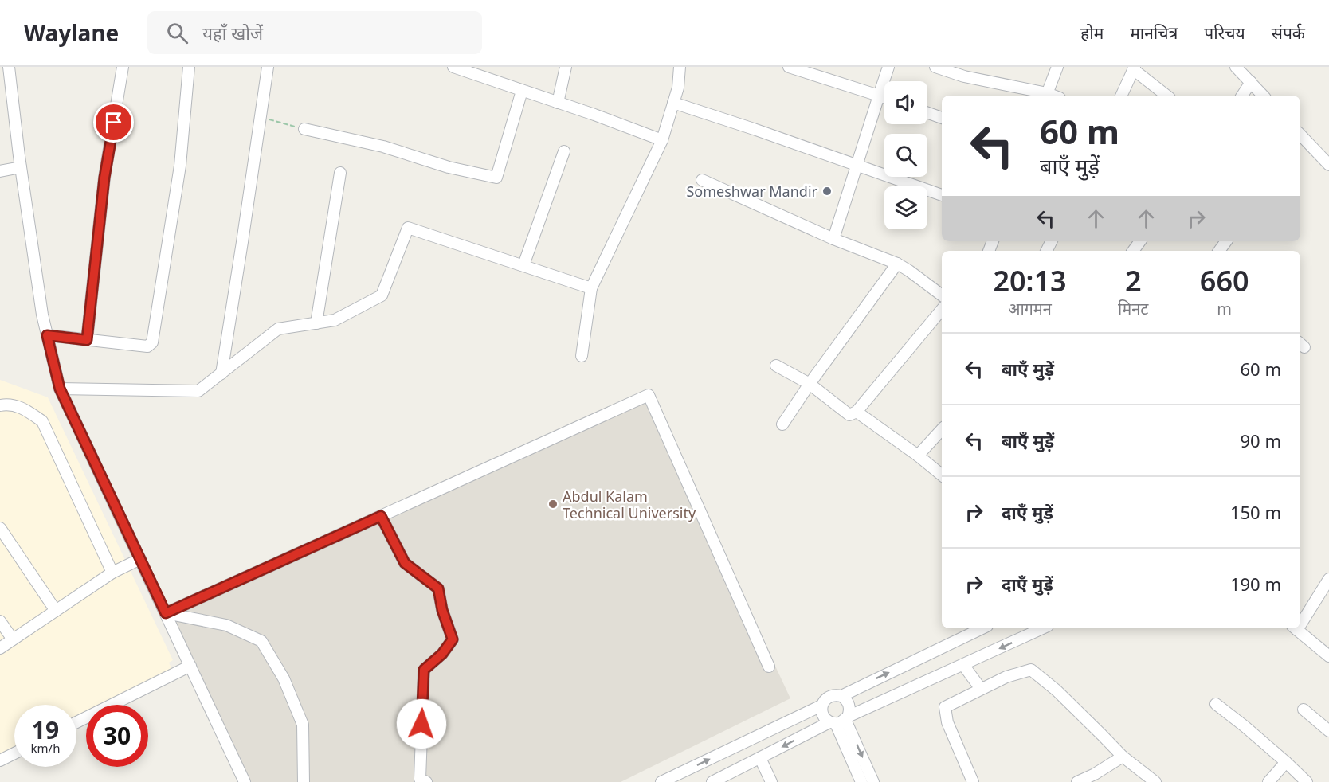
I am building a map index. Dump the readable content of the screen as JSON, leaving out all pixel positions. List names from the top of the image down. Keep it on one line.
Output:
{"places":["Someshwar Mandir","Abdul Kalam Technical University"],"page":{"header":"Waylane","search":"यहाँ खोजें","nav":["होम","मानचित्र","परिचय","संपर्क"],"turn":["60 m","बाएँ मुड़ें"],"eta":["20:13","आगमन","2","मिनट","660","m"],"list":[{"name":"बाएँ मुड़ें","value":"60 m"},{"name":"बाएँ मुड़ें","value":"90 m"},{"name":"दाएँ मुड़ें","value":"150 m"},{"name":"दाएँ मुड़ें","value":"190 m"}],"speed":"19 km/h","limit":"30"}}
